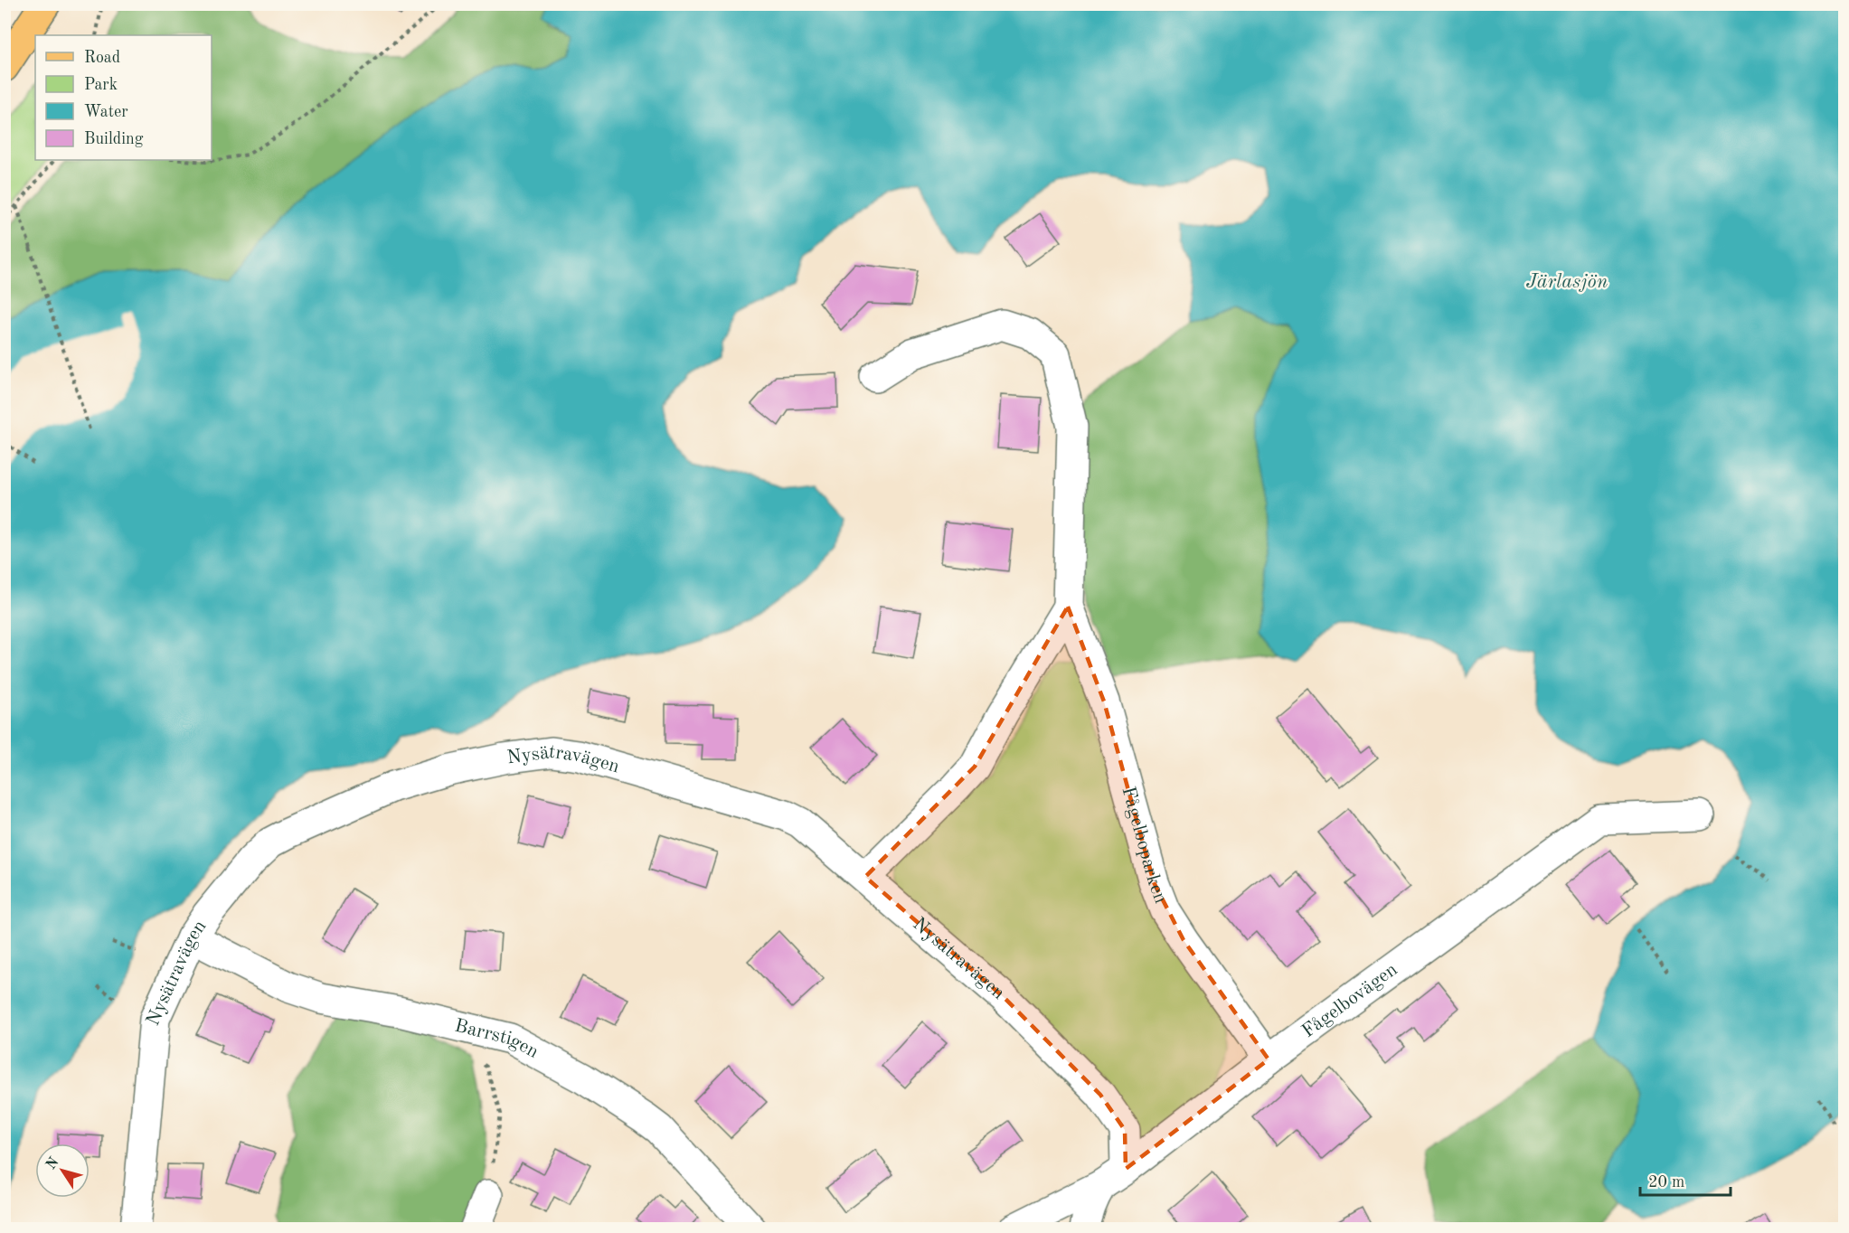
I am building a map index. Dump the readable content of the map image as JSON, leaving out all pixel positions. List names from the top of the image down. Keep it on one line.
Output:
{"streets":{"street":["Nysätravägen","Fågelboparken","Fågelbovägen","Barrstigen"]},"crossings":[["Nysätravägen","Fågelboparken"],["Nysätravägen","Fågelbovägen"],["Nysätravägen","Barrstigen"],["Fågelboparken","Fågelbovägen"]],"water":["Järlasjön"],"legend":["Road","Park","Water","Building"],"scale_bar":"20 m","north":"top left"}
